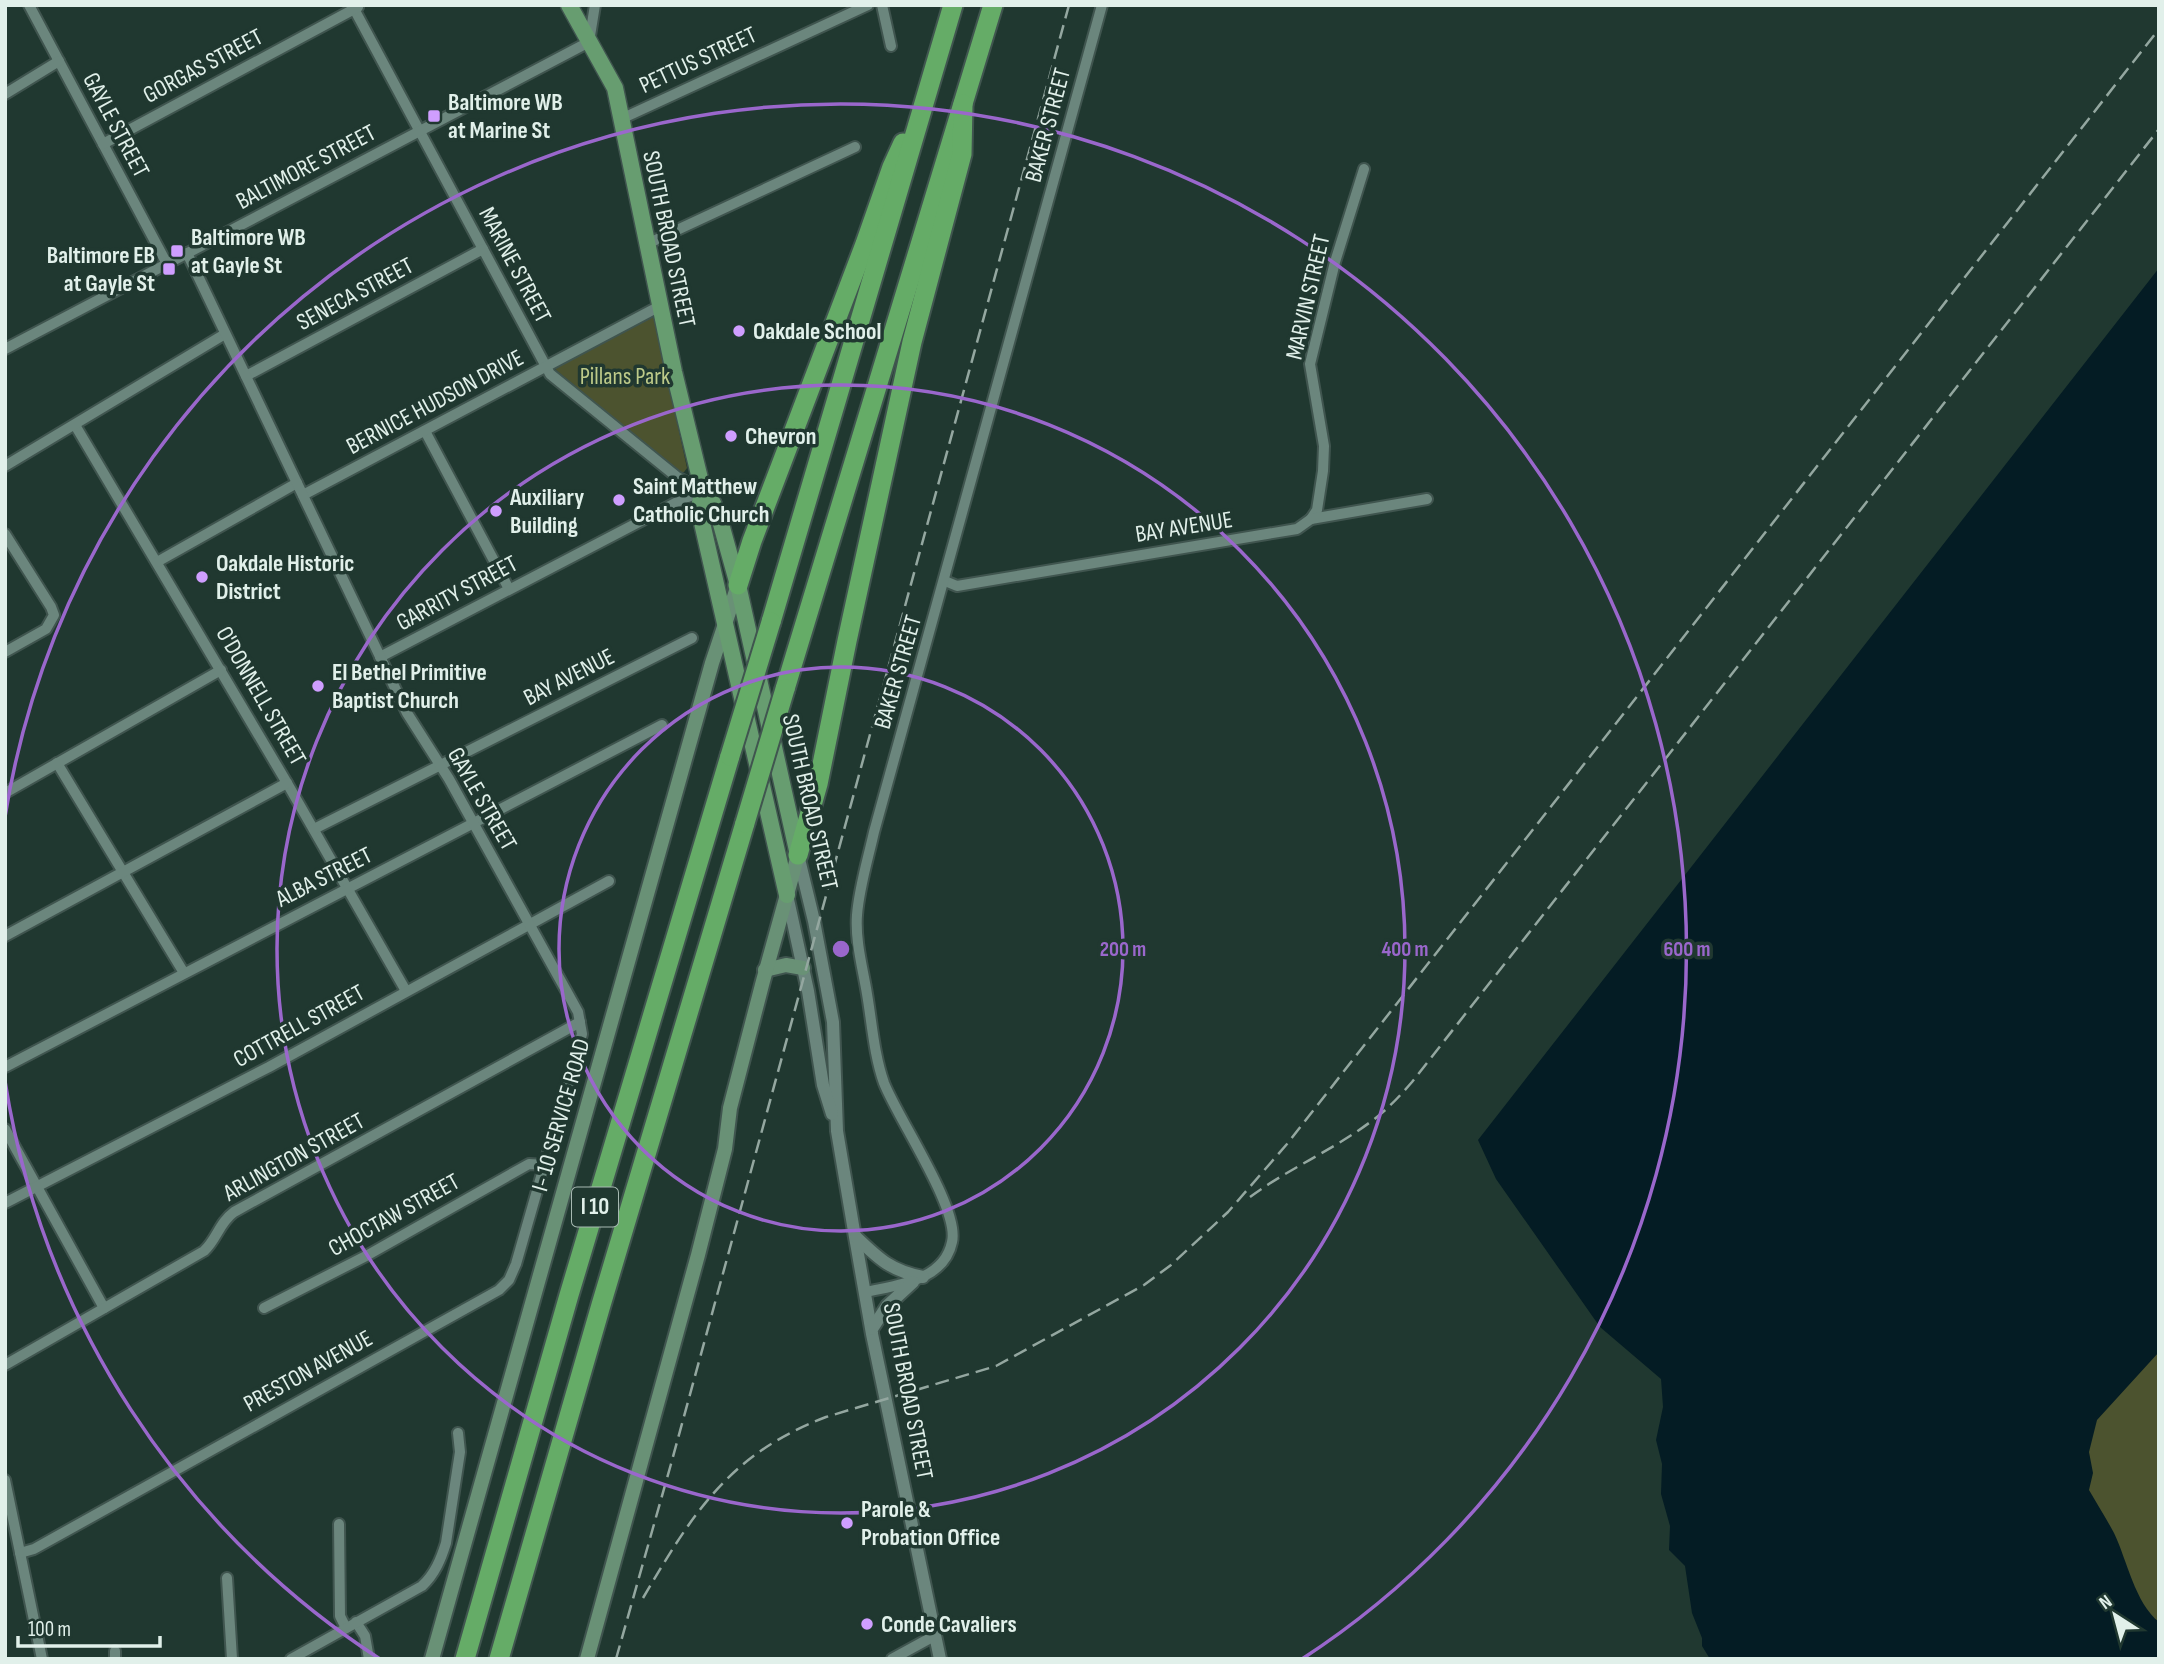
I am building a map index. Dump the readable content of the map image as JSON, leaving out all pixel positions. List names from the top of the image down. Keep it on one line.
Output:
{"streets":{"highway":["I 10"],"main road":["SOUTH BROAD STREET","I- 10 SERVICE ROAD"],"street":["PETTUS STREET","GORGAS STREET","GAYLE STREET","BAKER STREET","BALTIMORE STREET","MARINE STREET","SENECA STREET","MARVIN STREET","BERNICE HUDSON DRIVE","BAY AVENUE","GARRITY STREET","O'DONNELL STREET","ALBA STREET","COTTRELL STREET","ARLINGTON STREET","CHOCTAW STREET","PRESTON AVENUE"]},"crossings":[["PETTUS STREET","SOUTH BROAD STREET"],["GORGAS STREET","GAYLE STREET"],["GORGAS STREET","MARINE STREET"],["GAYLE STREET","BALTIMORE STREET"],["GAYLE STREET","SENECA STREET"],["GAYLE STREET","BERNICE HUDSON DRIVE"],["GAYLE STREET","BAY AVENUE"],["GAYLE STREET","GARRITY STREET"],["GAYLE STREET","ALBA STREET"],["GAYLE STREET","COTTRELL STREET"],["GAYLE STREET","ARLINGTON STREET"],["GAYLE STREET","PRESTON AVENUE"],["BAKER STREET","BAY AVENUE"],["BALTIMORE STREET","SOUTH BROAD STREET"],["BALTIMORE STREET","MARINE STREET"],["SOUTH BROAD STREET","MARINE STREET"],["SOUTH BROAD STREET","BERNICE HUDSON DRIVE"],["SOUTH BROAD STREET","GARRITY STREET"],["SOUTH BROAD STREET","I- 10 SERVICE ROAD"],["MARINE STREET","SENECA STREET"],["MARINE STREET","BERNICE HUDSON DRIVE"],["MARINE STREET","GARRITY STREET"],["MARVIN STREET","BAY AVENUE"],["BAY AVENUE","O'DONNELL STREET"],["O'DONNELL STREET","ALBA STREET"],["O'DONNELL STREET","COTTRELL STREET"],["ARLINGTON STREET","PRESTON AVENUE"],["CHOCTAW STREET","PRESTON AVENUE"]],"parks":["Pillans Park"],"places":{"transit":["Baltimore WB at Marine St","Baltimore WB at Gayle St","Baltimore EB at Gayle St"],"other":["Oakdale School","Chevron","Saint Matthew Catholic Church","Auxiliary Building","Oakdale Historic District","El Bethel Primitive Baptist Church","Parole & Probation Office","Conde Cavaliers"]},"scale_bar":"100 m","north":"top left","rings":["200 m","400 m","600 m"]}
